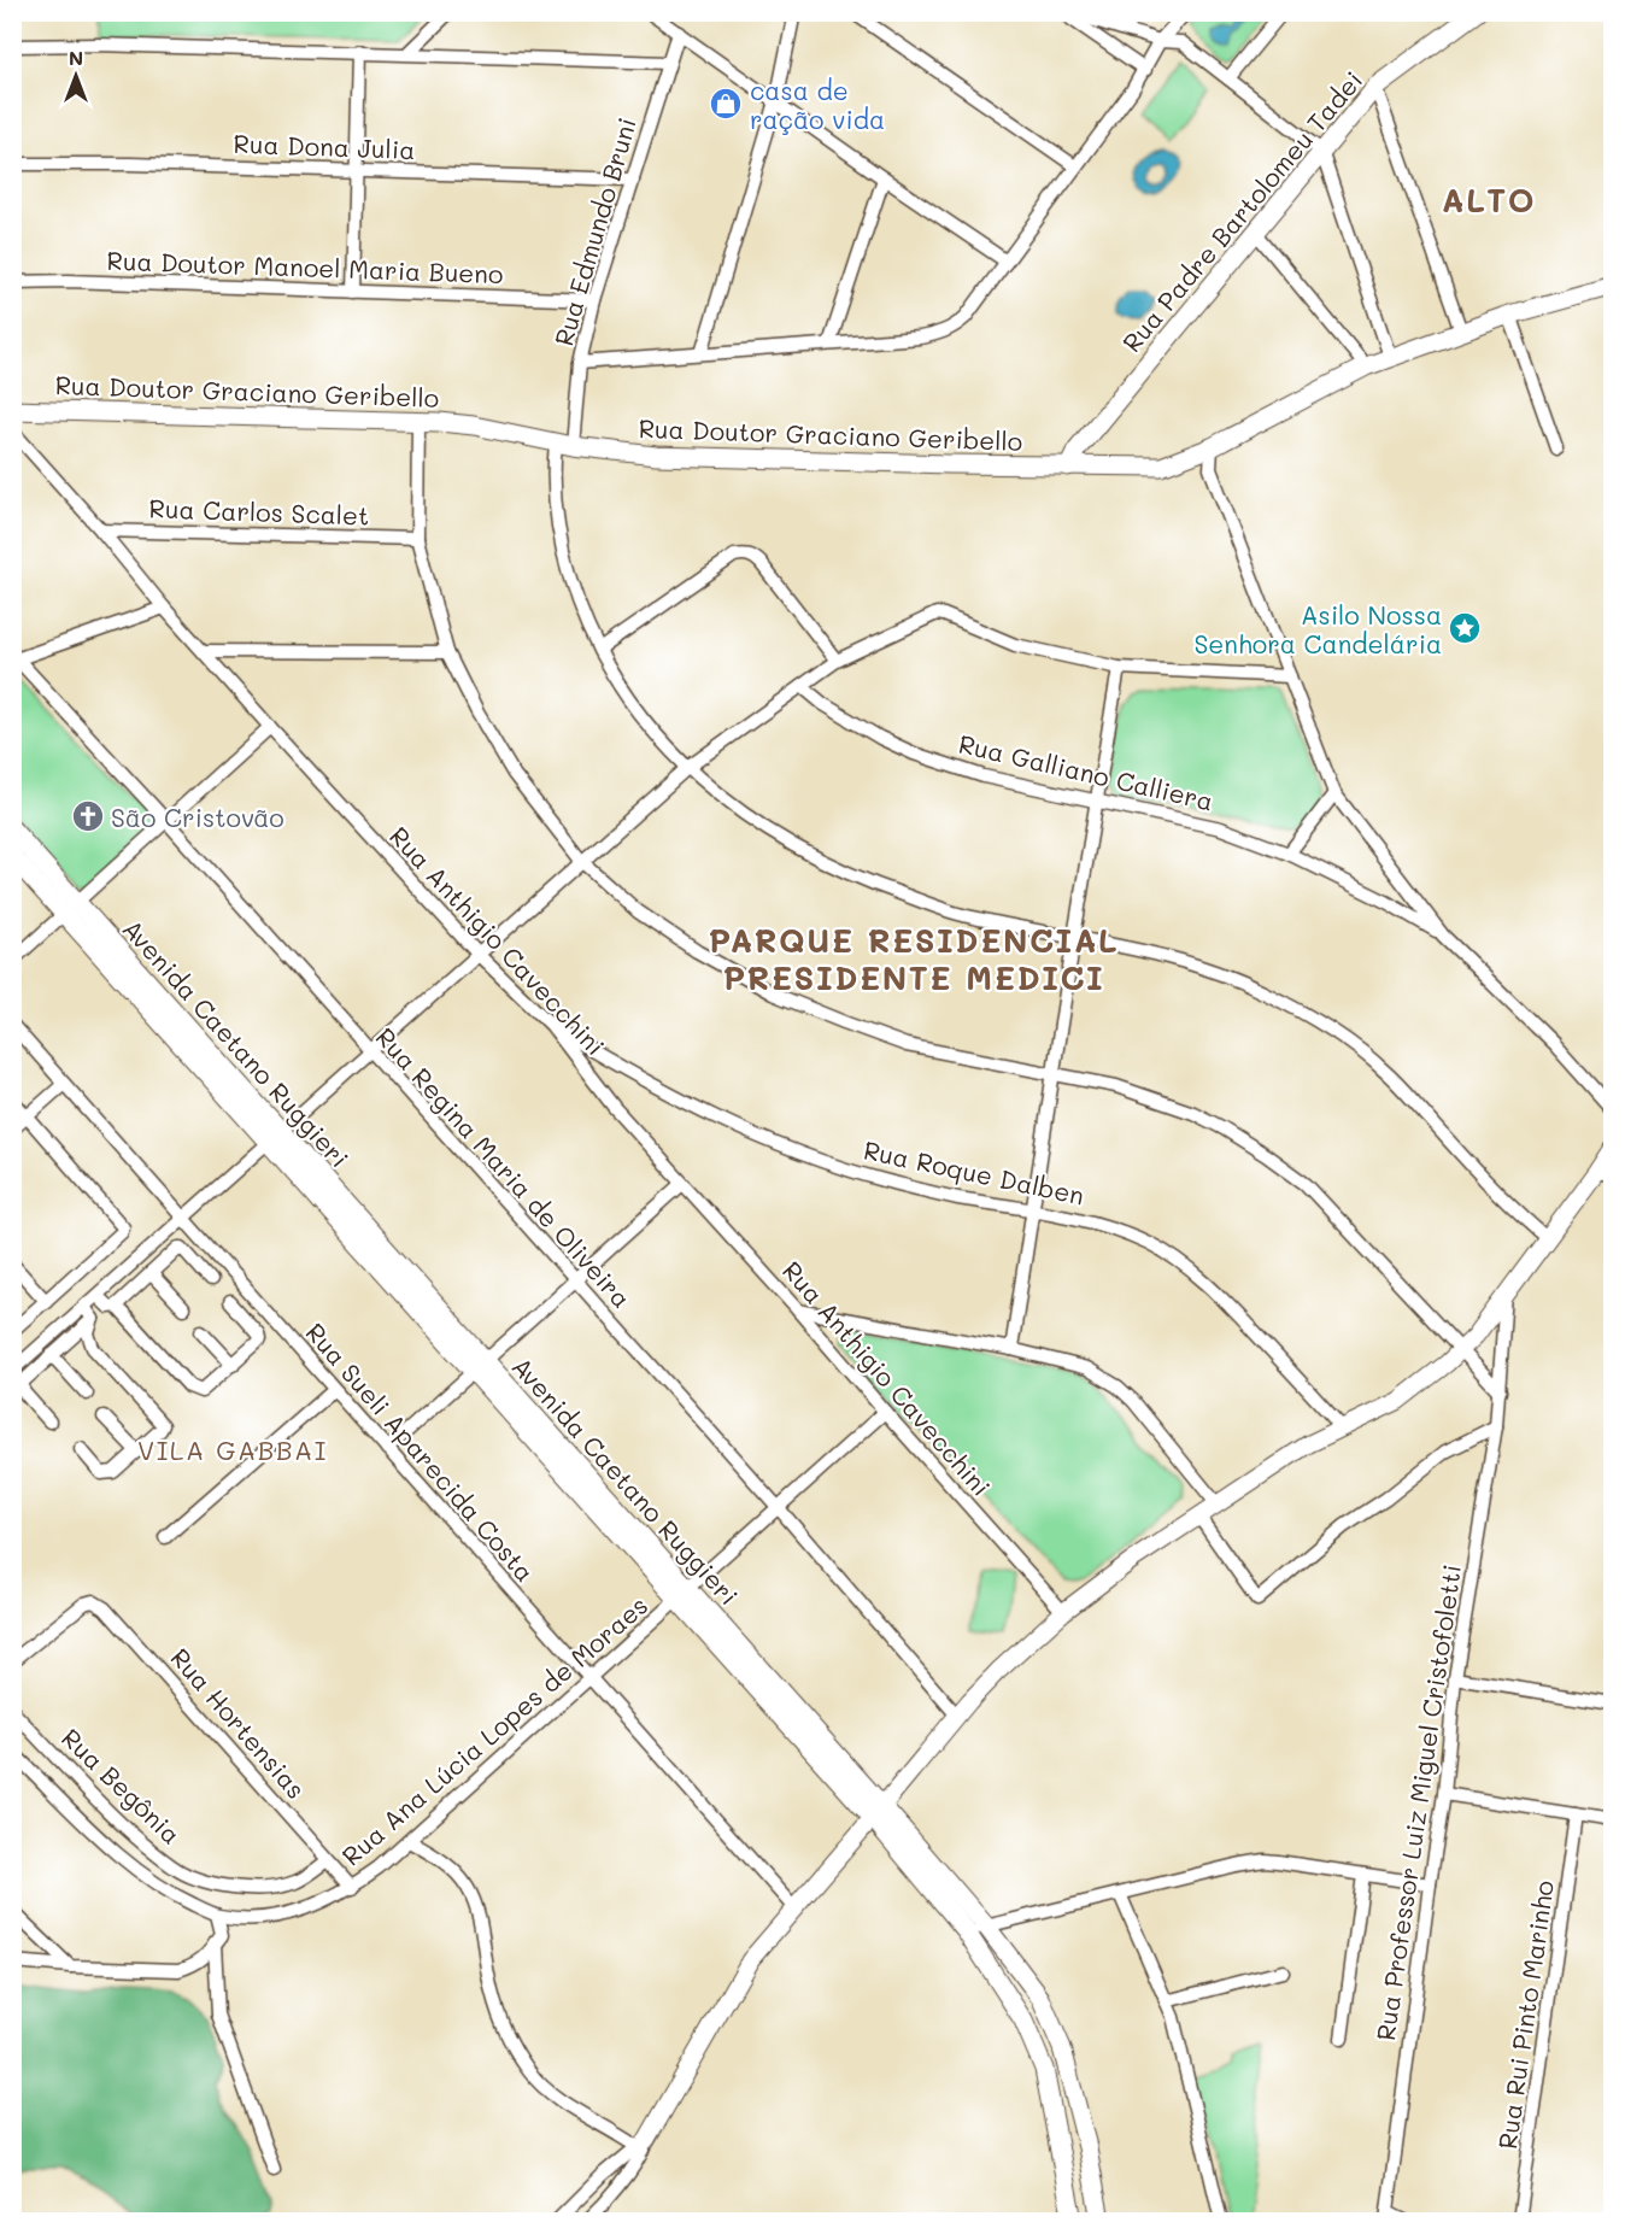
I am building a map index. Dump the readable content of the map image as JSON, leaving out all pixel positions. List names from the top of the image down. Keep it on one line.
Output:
{"streets":{"main road":["Rua Padre Bartolomeu Tadei","Rua Doutor Graciano Geribello","Avenida Caetano Ruggieri"],"street":["Rua Dona Julia","Rua Edmundo Bruni","Rua Doutor Manoel Maria Bueno","Rua Carlos Scalet","Rua Galliano Calliera","Rua Anthigio Cavecchini","Rua Regina Maria de Oliveira","Rua Roque Dalben","Rua Sueli Aparecida Costa","Rua Hortensias","Rua Ana Lúcia Lopes de Moraes","Rua Begônia","Rua Professor Luiz Miguel Cristofoletti","Rua Rui Pinto Marinho"]},"crossings":[["Rua Dona Julia","Rua Edmundo Bruni"],["Rua Padre Bartolomeu Tadei","Rua Doutor Graciano Geribello"],["Rua Edmundo Bruni","Rua Doutor Manoel Maria Bueno"],["Rua Edmundo Bruni","Rua Doutor Graciano Geribello"],["Rua Carlos Scalet","Rua Anthigio Cavecchini"],["Rua Anthigio Cavecchini","Rua Roque Dalben"],["Rua Anthigio Cavecchini","Rua Ana Lúcia Lopes de Moraes"],["Avenida Caetano Ruggieri","Rua Ana Lúcia Lopes de Moraes"],["Rua Regina Maria de Oliveira","Rua Ana Lúcia Lopes de Moraes"],["Rua Sueli Aparecida Costa","Rua Ana Lúcia Lopes de Moraes"],["Rua Hortensias","Rua Ana Lúcia Lopes de Moraes"],["Rua Hortensias","Rua Begônia"]],"districts":["ALTO","PARQUE RESIDENCIAL PRESIDENTE MEDICI","VILA GABBAI"],"places":{"shop":["casa de ração vida"],"place":["Asilo Nossa Senhora Candelária"],"church":["São Cristovão"]},"north":"top"}
